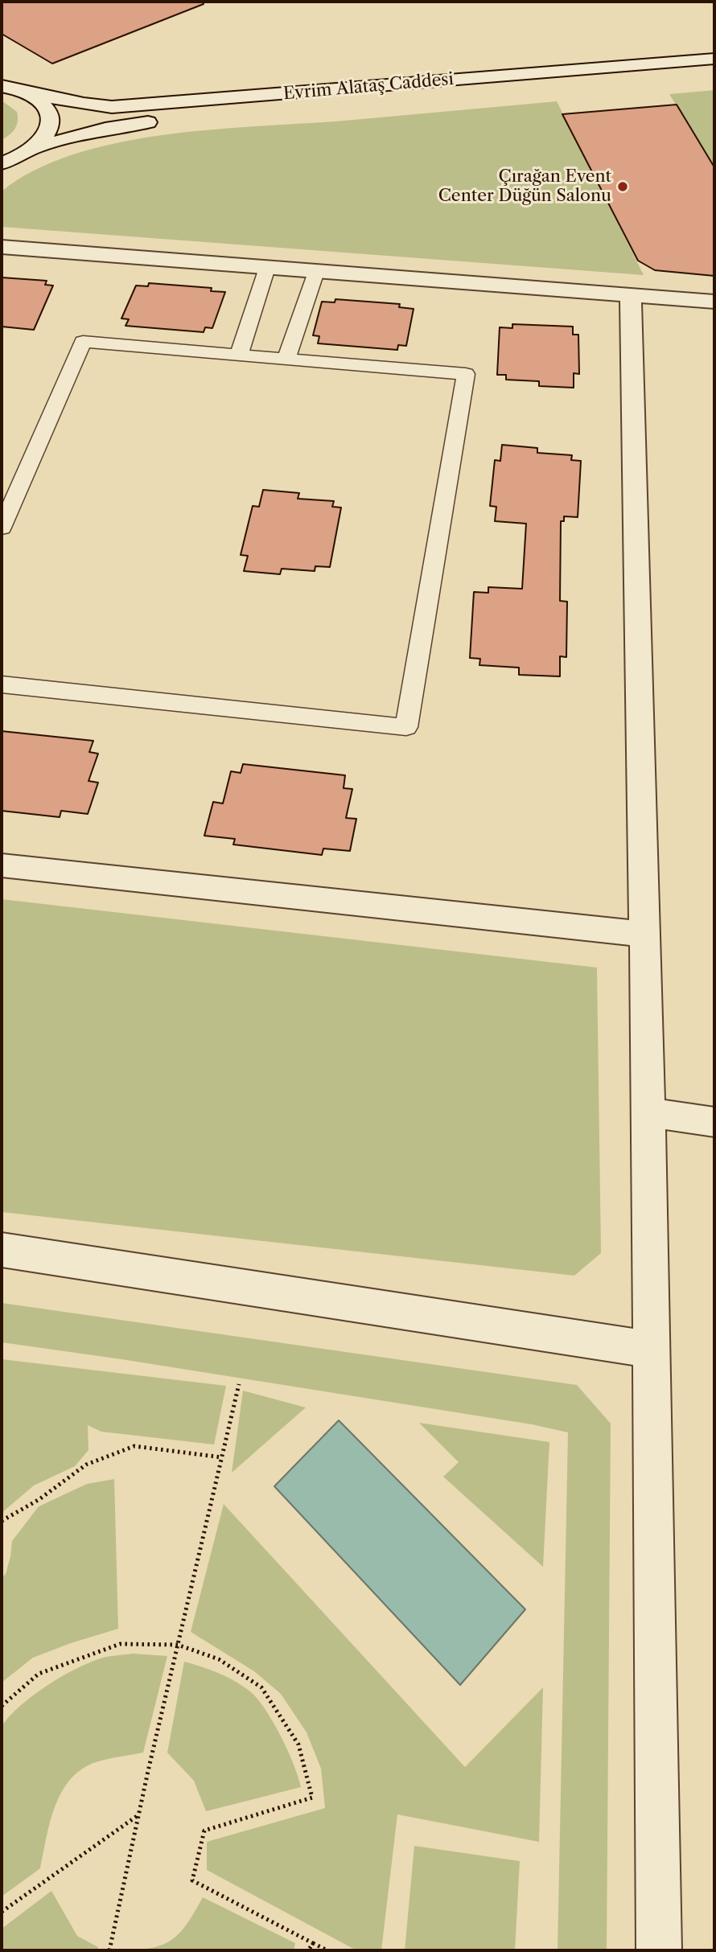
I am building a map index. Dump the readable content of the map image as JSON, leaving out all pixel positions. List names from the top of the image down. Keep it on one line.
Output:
{"streets":{"street":["Evrim Alataş Caddesi"]},"places":["Çırağan Event Center Düğün Salonu"]}
